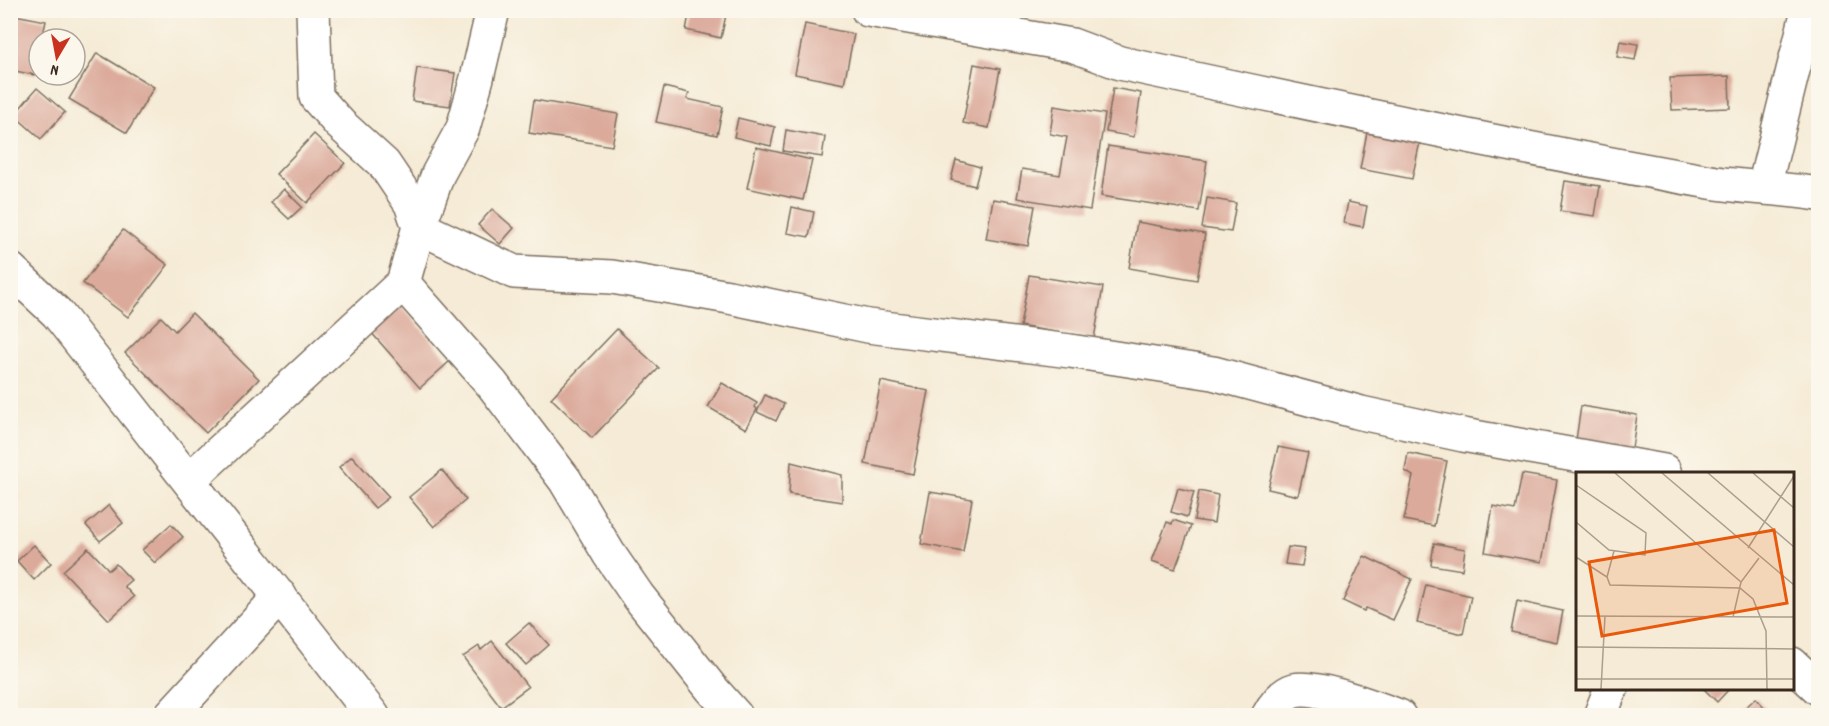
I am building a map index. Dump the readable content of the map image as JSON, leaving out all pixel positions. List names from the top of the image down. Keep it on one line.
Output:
{"north":"bottom"}
